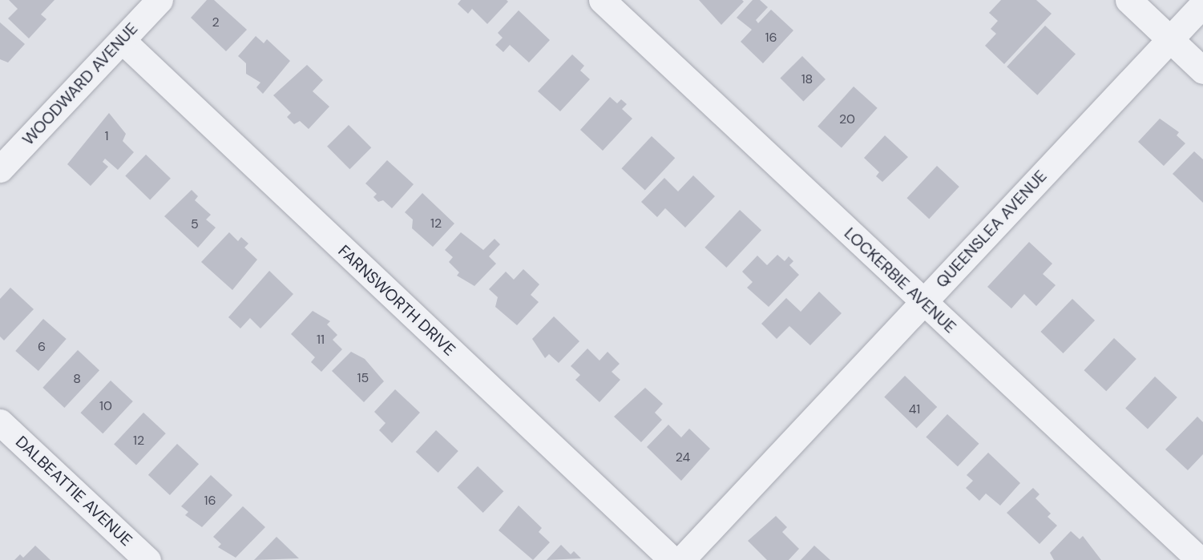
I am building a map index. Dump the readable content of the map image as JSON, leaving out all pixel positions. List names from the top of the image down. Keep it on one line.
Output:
{"streets":{"street":["WOODWARD AVENUE","QUEENSLEA AVENUE","LOCKERBIE AVENUE","FARNSWORTH DRIVE","DALBEATTIE AVENUE"]},"crossings":[["WOODWARD AVENUE","FARNSWORTH DRIVE"],["QUEENSLEA AVENUE","LOCKERBIE AVENUE"]],"house_numbers":["2","16","18","20","1","12","5","11","6","15","8","10","41","12","24","16"]}
